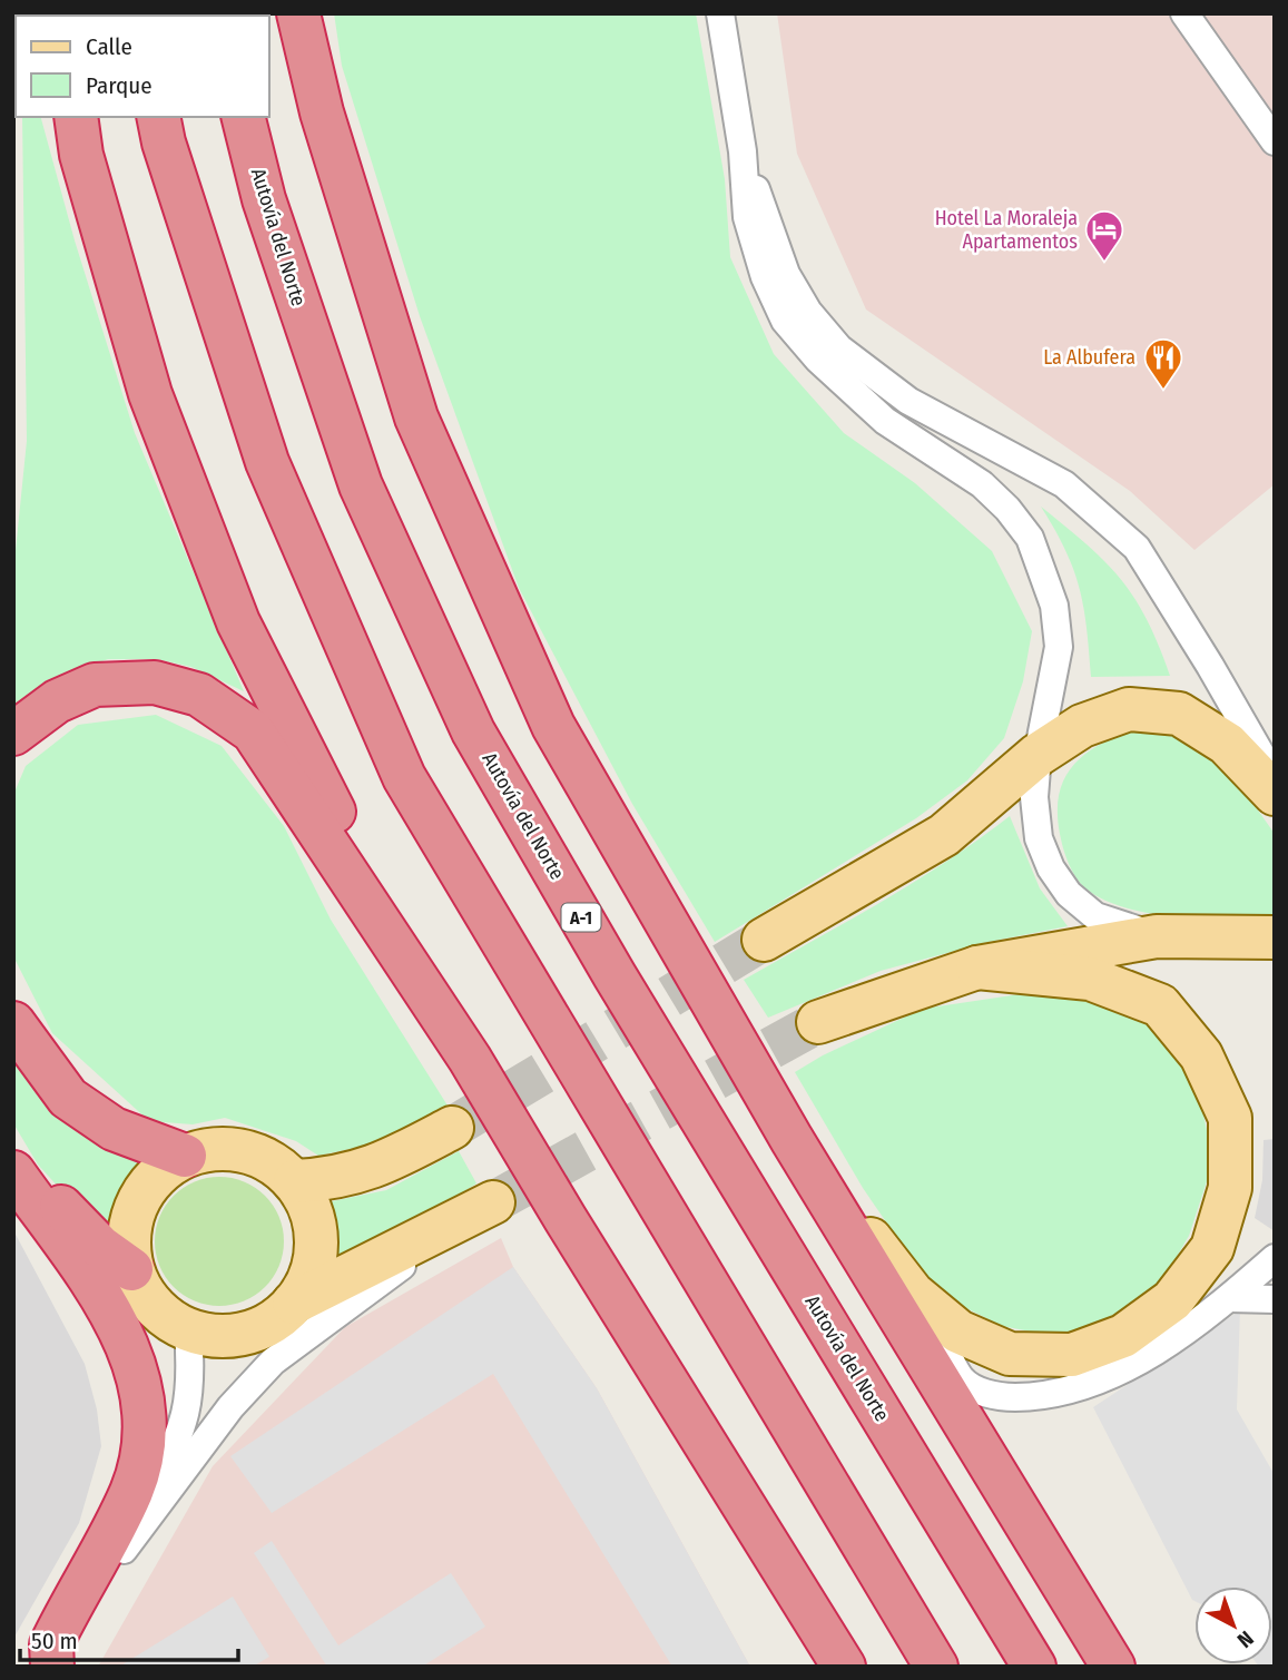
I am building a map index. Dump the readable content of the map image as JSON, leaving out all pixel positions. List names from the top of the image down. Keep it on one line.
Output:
{"streets":{"highway":["Autovía del Norte","A-1"]},"places":{"hotel":["Hotel La Moraleja Apartamentos"],"restaurant":["La Albufera"]},"legend":["Calle","Parque"],"scale_bar":"50 m","north":"bottom right"}
